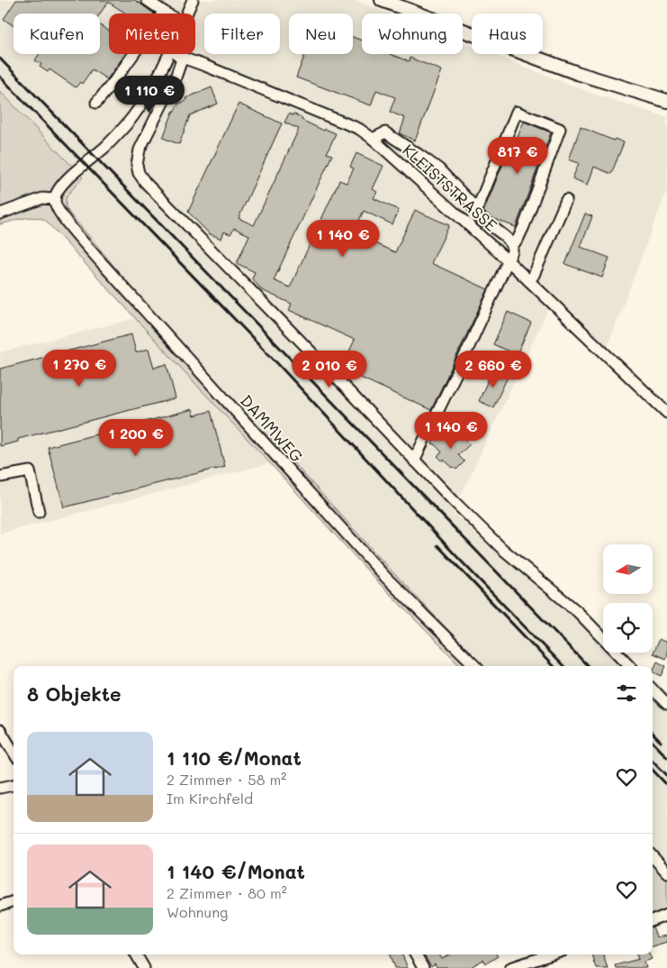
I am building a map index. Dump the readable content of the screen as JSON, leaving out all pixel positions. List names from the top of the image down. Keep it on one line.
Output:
{"streets":{"street":["KLEISTSTRASSE","DAMMWEG"]},"north":"left","page":{"chip":["Kaufen","Mieten","Filter","Neu","Wohnung","Haus"],"price":["1 110 €","817 €","1 140 €","1 270 €","2 010 €","2 660 €","1 140 €","1 200 €"],"heading":"8 Objekte","list":[{"name":"1 110 €/Monat","note":"2 Zimmer · 58 m² · Im Kirchfeld"},{"name":"1 140 €/Monat","note":"2 Zimmer · 80 m² · Wohnung"}]}}
